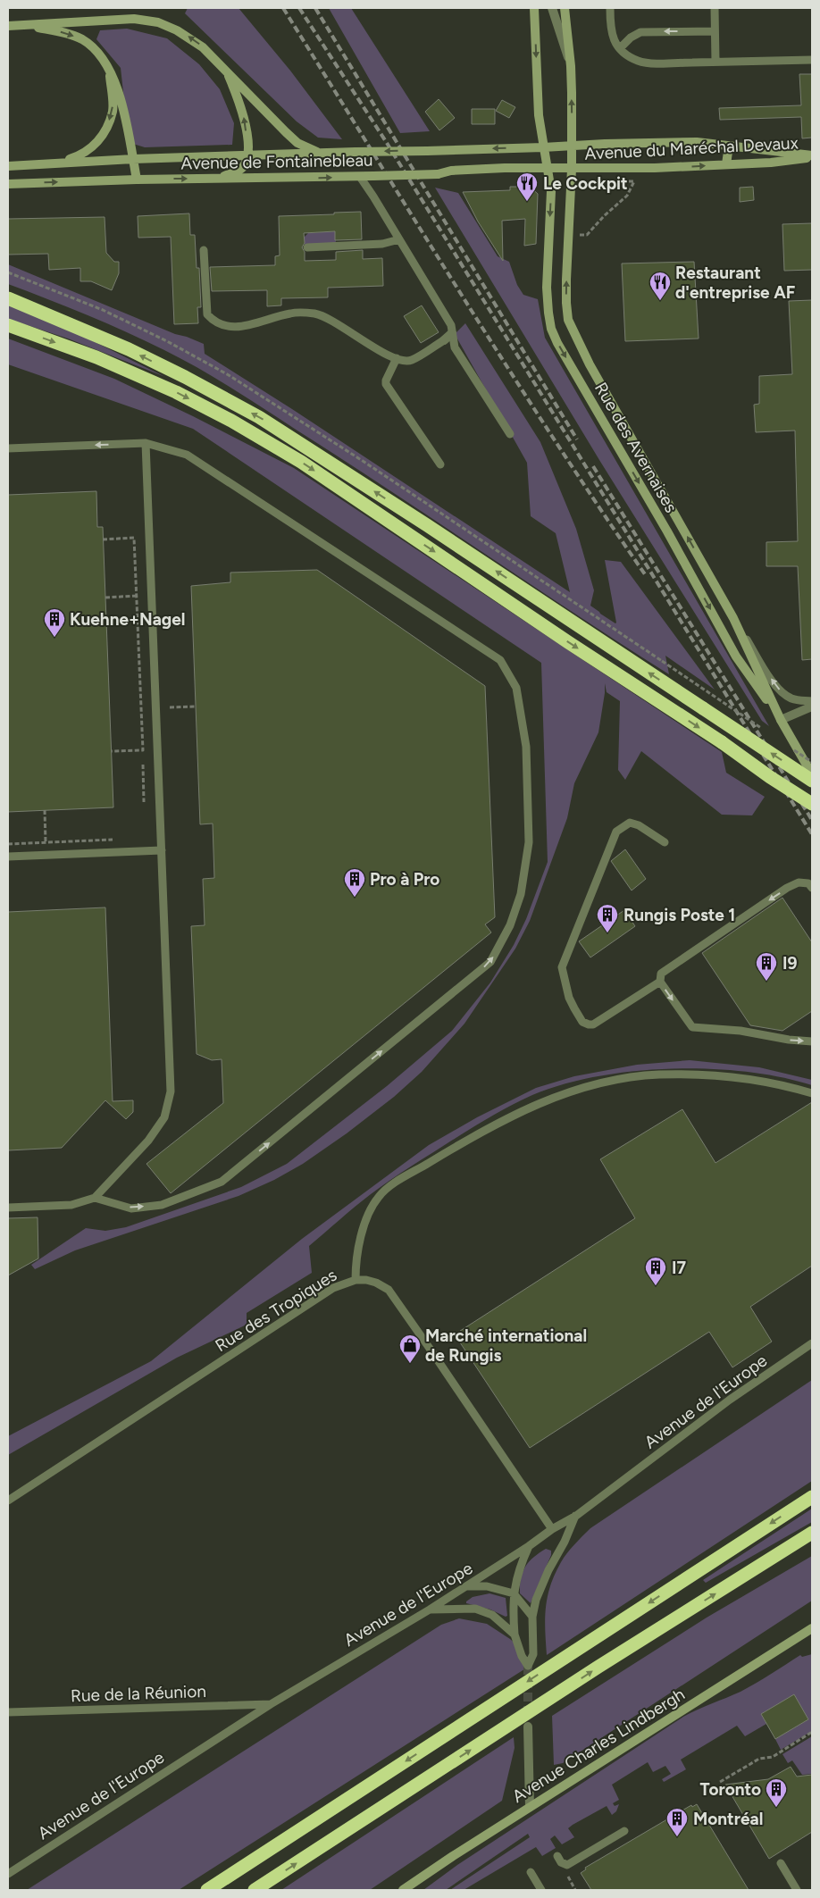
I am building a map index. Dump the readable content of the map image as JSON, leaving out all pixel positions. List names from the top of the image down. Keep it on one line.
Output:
{"streets":{"main road":["Avenue du Maréchal Devaux","Avenue de Fontainebleau","Rue des Avernaises","Avenue Charles Lindbergh"],"lane":["Rue des Tropiques","Avenue de l'Europe","Rue de la Réunion"]},"crossings":[["Avenue du Maréchal Devaux","Avenue de Fontainebleau"],["Avenue du Maréchal Devaux","Rue des Avernaises"],["Avenue de Fontainebleau","Rue des Avernaises"],["Rue des Tropiques","Avenue de l'Europe"],["Avenue de l'Europe","Rue de la Réunion"]],"one_way":["Avenue de Fontainebleau"],"places":{"restaurant":["Le Cockpit","Restaurant d'entreprise AF"],"building":["Kuehne+Nagel","Pro à Pro","Rungis Poste 1","I9","I7","Toronto","Montréal"],"shop":["Marché international de Rungis"]}}
